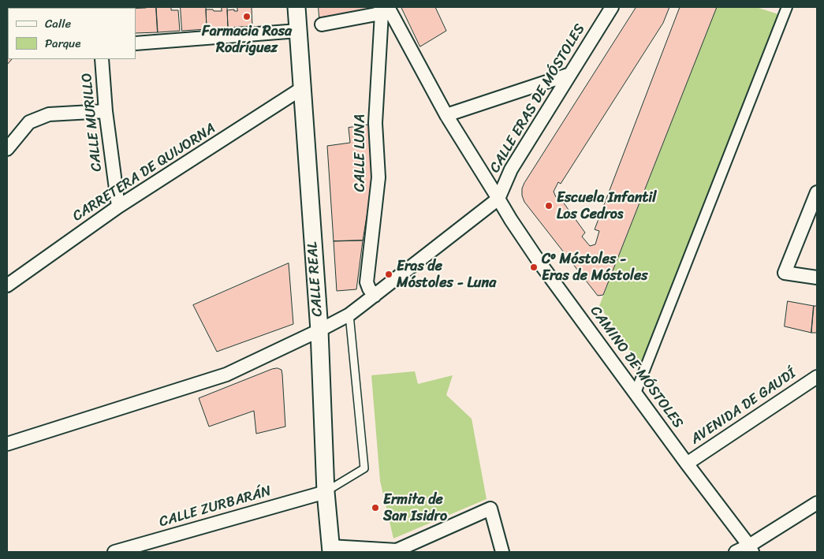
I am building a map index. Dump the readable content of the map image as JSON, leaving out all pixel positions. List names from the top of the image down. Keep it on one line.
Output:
{"streets":{"street":["CALLE ERAS DE MÓSTOLES","CALLE MURILLO","CALLE LUNA","CARRETERA DE QUIJORNA","CALLE REAL","CAMINO DE MÓSTOLES","AVENIDA DE GAUDÍ","CALLE ZURBARÁN"]},"crossings":[["CALLE ERAS DE MÓSTOLES","CALLE LUNA"],["CALLE ERAS DE MÓSTOLES","CALLE REAL"],["CALLE ERAS DE MÓSTOLES","CAMINO DE MÓSTOLES"],["CALLE MURILLO","CARRETERA DE QUIJORNA"],["CALLE LUNA","CAMINO DE MÓSTOLES"],["CARRETERA DE QUIJORNA","CALLE REAL"],["CALLE REAL","CALLE ZURBARÁN"],["CAMINO DE MÓSTOLES","AVENIDA DE GAUDÍ"]],"places":["Farmacia Rosa Rodríguez","Escuela Infantil Los Cedros","Cº Móstoles - Eras de Móstoles","Eras de Móstoles - Luna","Ermita de San Isidro"],"legend":["Calle","Parque"]}
